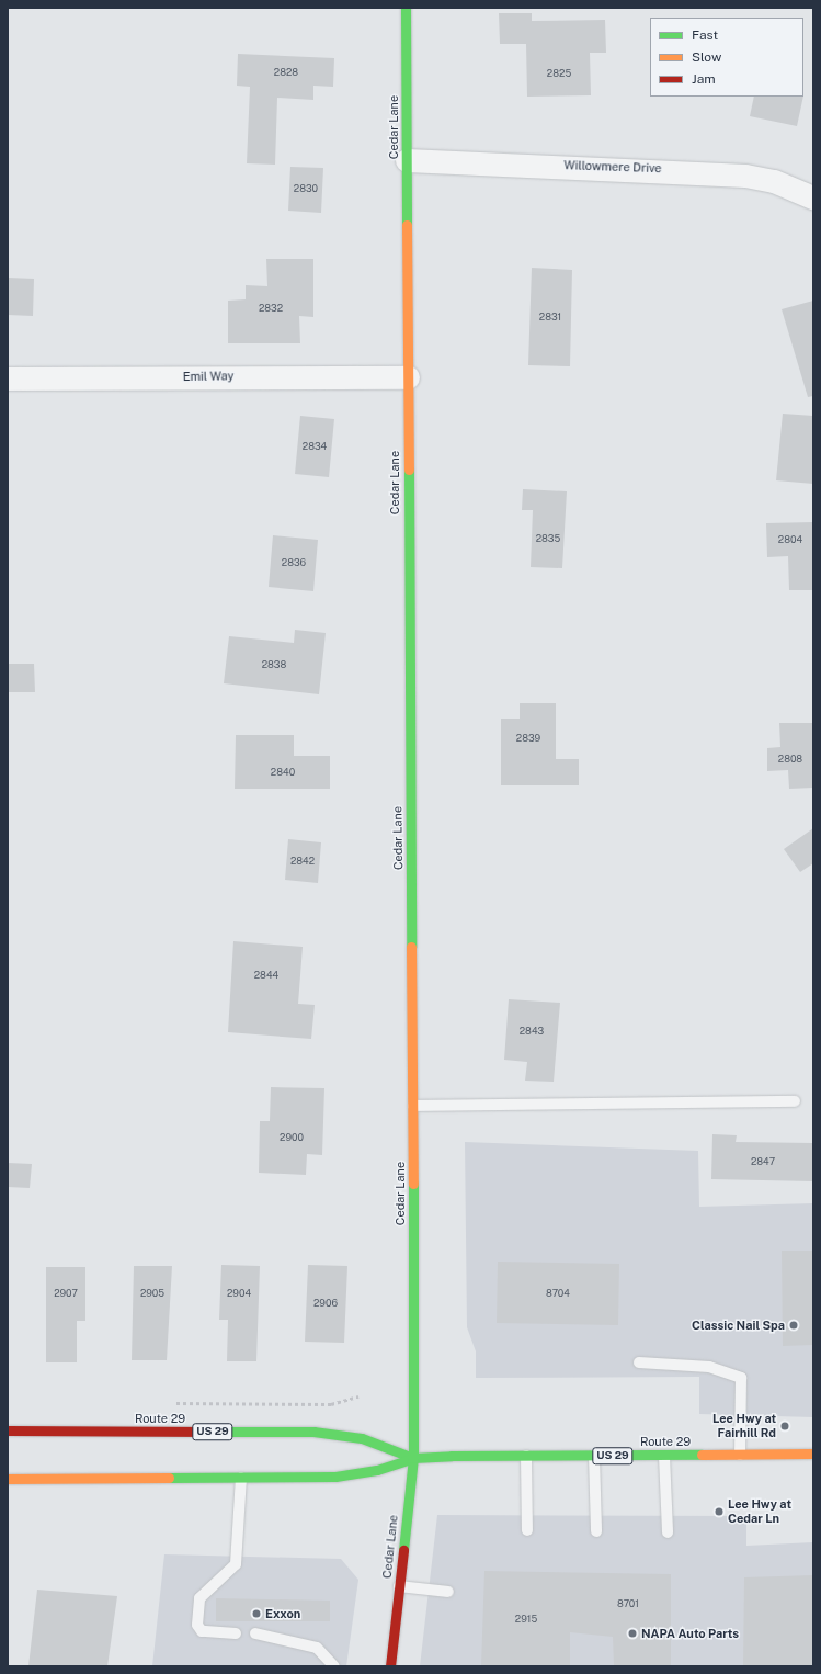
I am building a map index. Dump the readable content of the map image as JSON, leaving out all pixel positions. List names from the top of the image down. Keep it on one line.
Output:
{"streets":{"main road":["Cedar Lane","Route 29","US 29"],"street":["Willowmere Drive","Emil Way"]},"crossings":[["Cedar Lane","Willowmere Drive"],["Cedar Lane","Emil Way"],["Cedar Lane","Route 29"]],"places":["Classic Nail Spa","Lee Hwy at Fairhill Rd","Lee Hwy at Cedar Ln","Exxon","NAPA Auto Parts"],"house_numbers":["2828","2825","2830","2832","2831","2834","2835","2804","2836","2838","2839","2808","2840","2842","2844","2843","2900","2847","2907","2905","2904","8704","2906","8701","2915"],"legend":["Fast","Slow","Jam"]}
